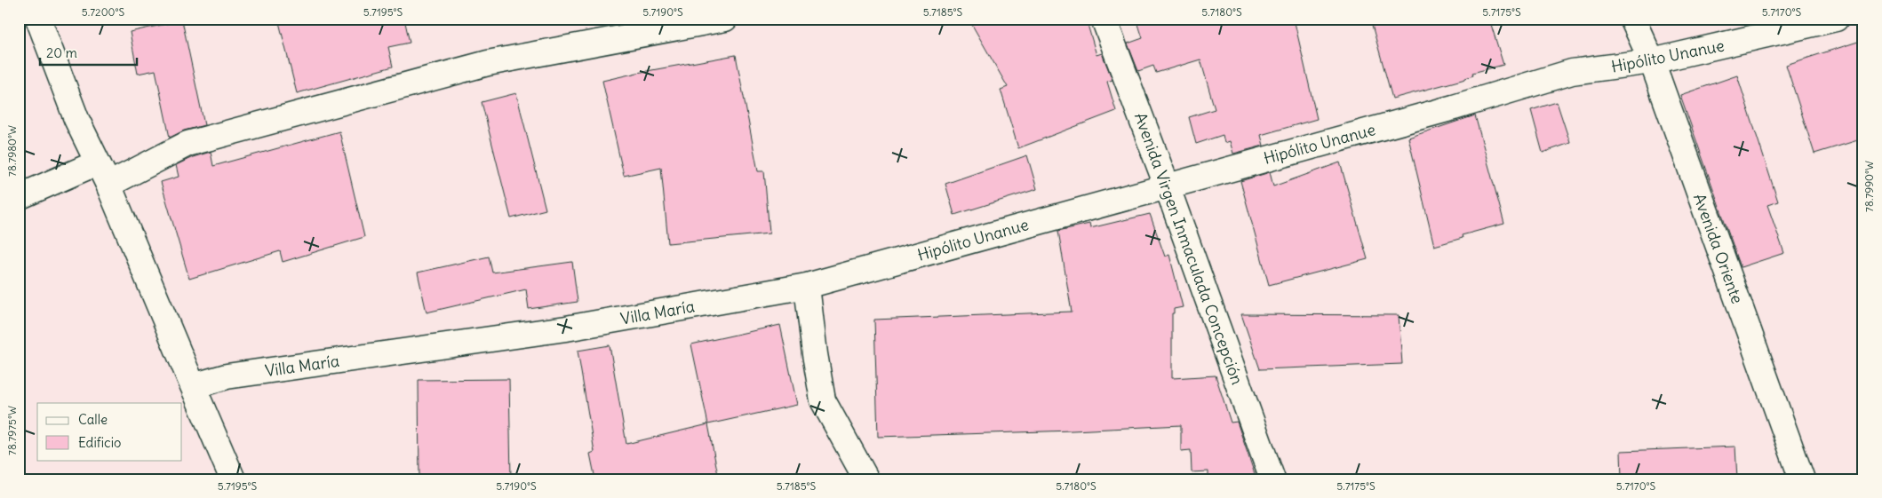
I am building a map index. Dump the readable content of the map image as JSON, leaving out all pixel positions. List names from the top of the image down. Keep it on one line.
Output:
{"streets":{"street":["Hipólito Unanue","Avenida Virgen Inmaculada Concepción","Avenida Oriente","Villa María"]},"crossings":[["Hipólito Unanue","Avenida Virgen Inmaculada Concepción"],["Hipólito Unanue","Avenida Oriente"],["Hipólito Unanue","Villa María"]],"legend":["Calle","Edificio"],"scale_bar":"20 m","coordinates":["5.7200°S","5.7195°S","5.7190°S","5.7185°S","5.7180°S","5.7175°S","5.7170°S","78.7980°W","78.7990°W","78.7975°W"]}
